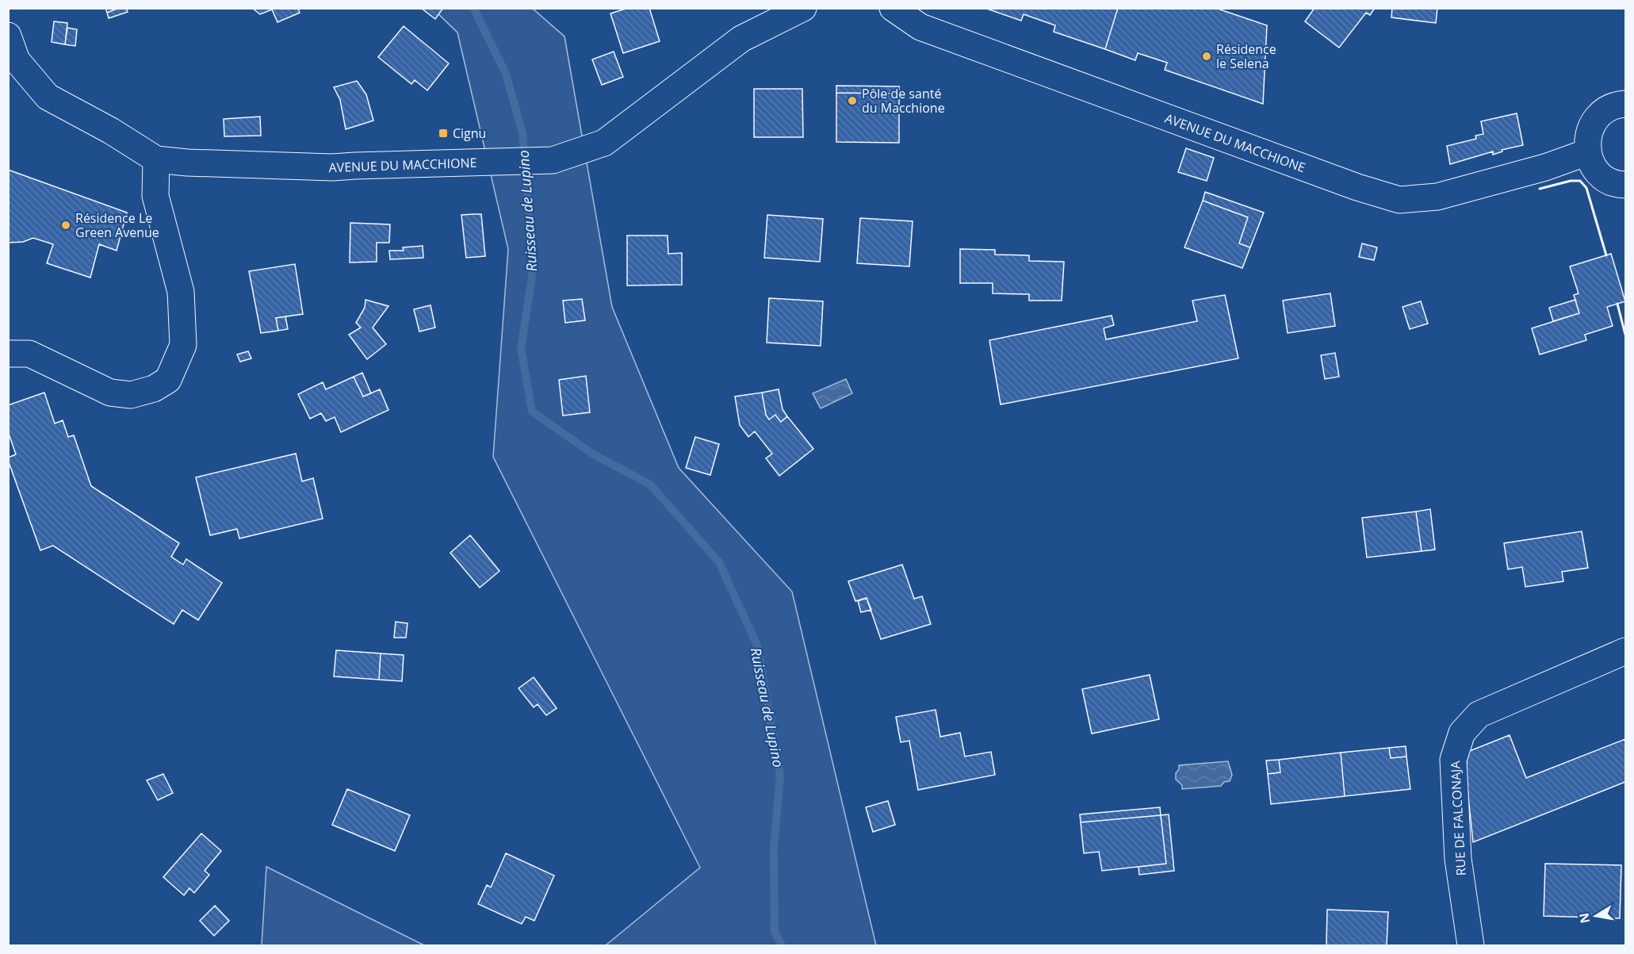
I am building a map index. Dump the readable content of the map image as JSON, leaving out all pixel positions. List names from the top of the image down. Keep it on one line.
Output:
{"streets":{"main road":["AVENUE DU MACCHIONE","RUE DE FALCONAJA"]},"water":["Ruisseau de Lupino"],"places":{"other":["Résidence le Selena","Pôle de santé du Macchione","Résidence Le Green Avenue"],"transit":["Cignu"]},"north":"left"}
